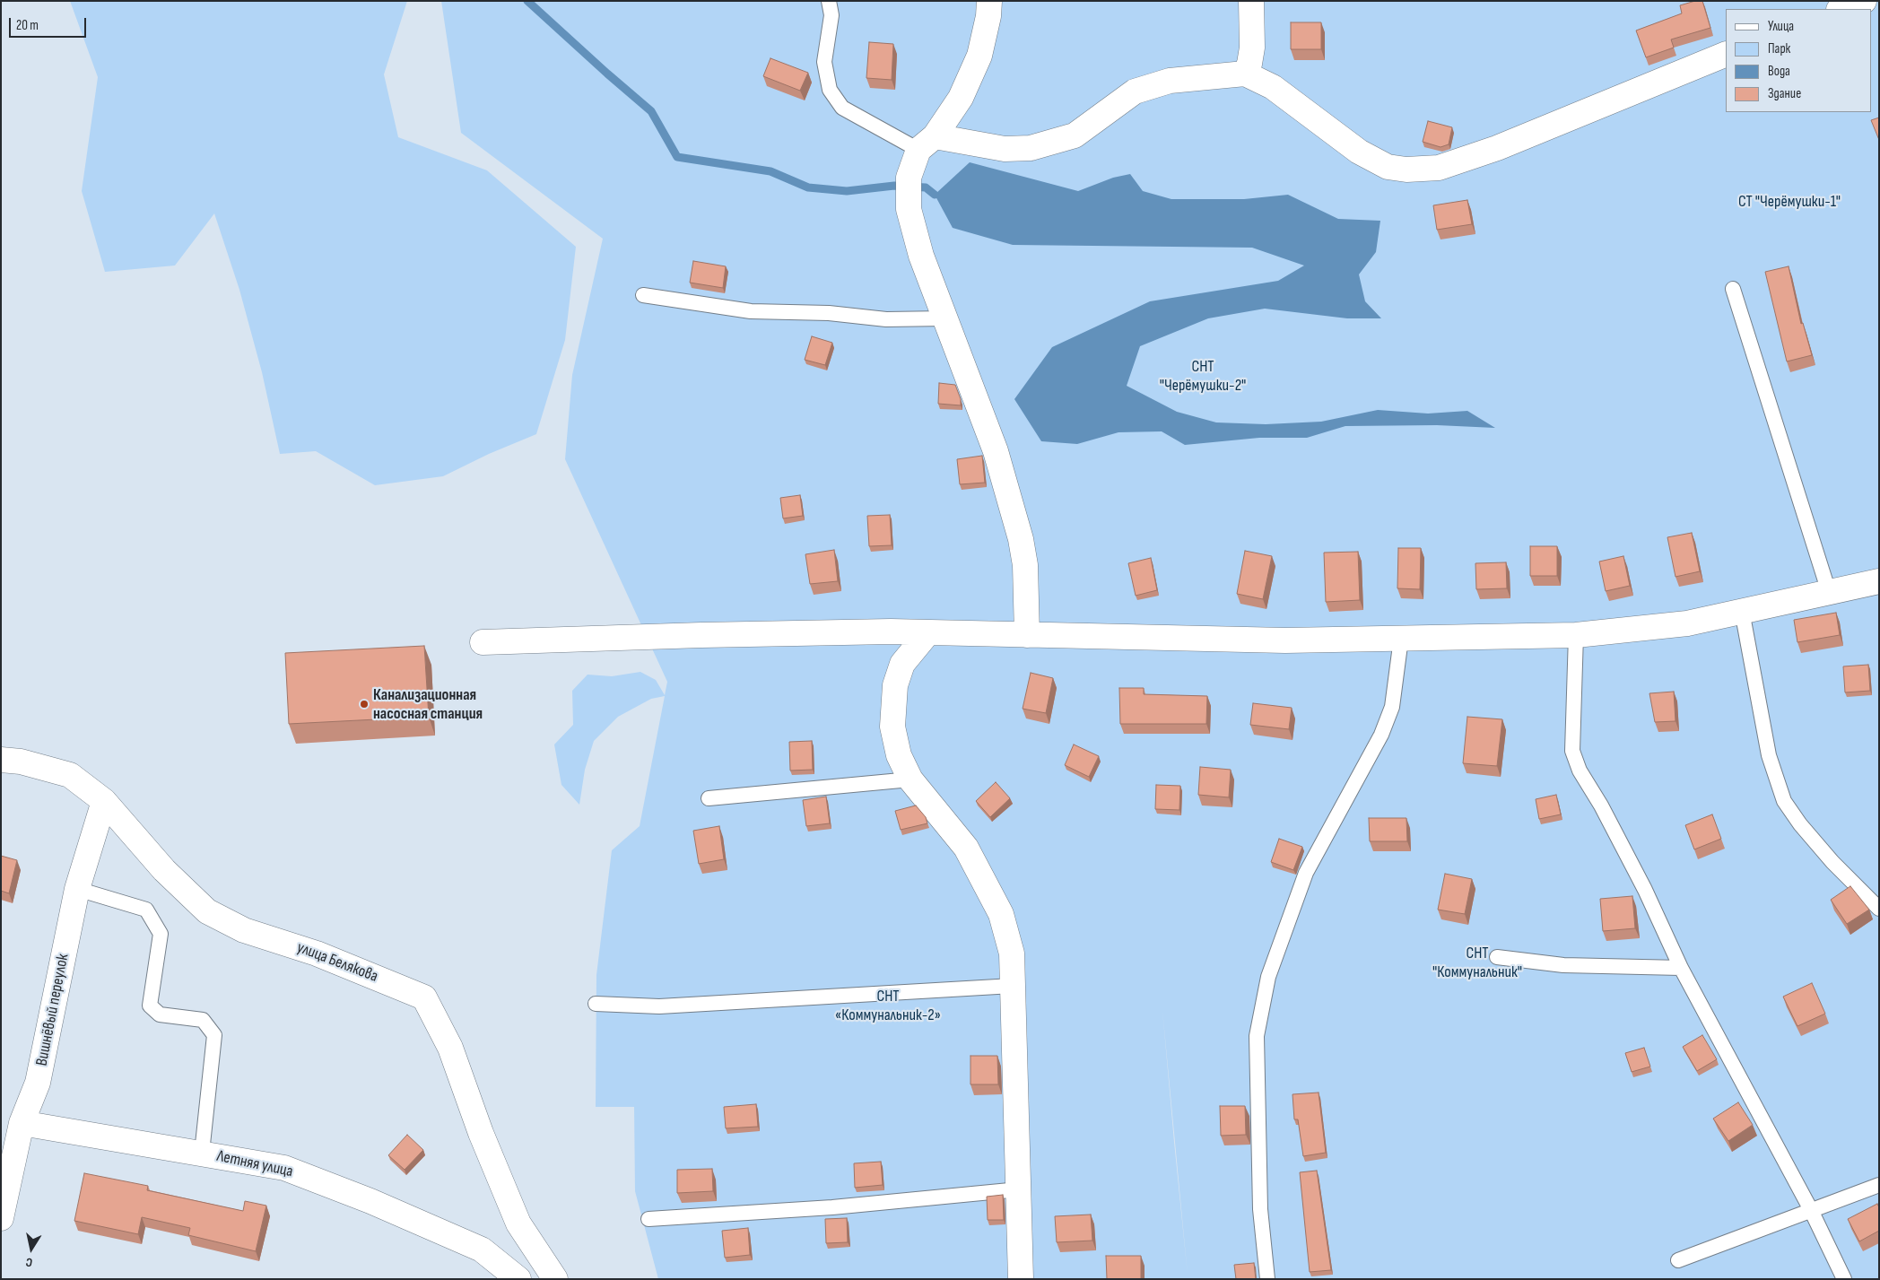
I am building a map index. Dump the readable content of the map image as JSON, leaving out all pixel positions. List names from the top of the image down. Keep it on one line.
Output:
{"streets":{"street":["улица Белякова","Вишнёвый переулок","Летняя улица"]},"crossings":[["улица Белякова","Вишнёвый переулок"],["Вишнёвый переулок","Летняя улица"]],"parks":["СТ \"Черёмушки-1\"","СНТ \"Черёмушки-2\"","СНТ \"Коммунальник\"","СНТ «Коммунальник-2»"],"places":["Канализационная насосная станция"],"legend":["Улица","Парк","Вода","Здание"],"scale_bar":"20 m","north":"bottom"}
